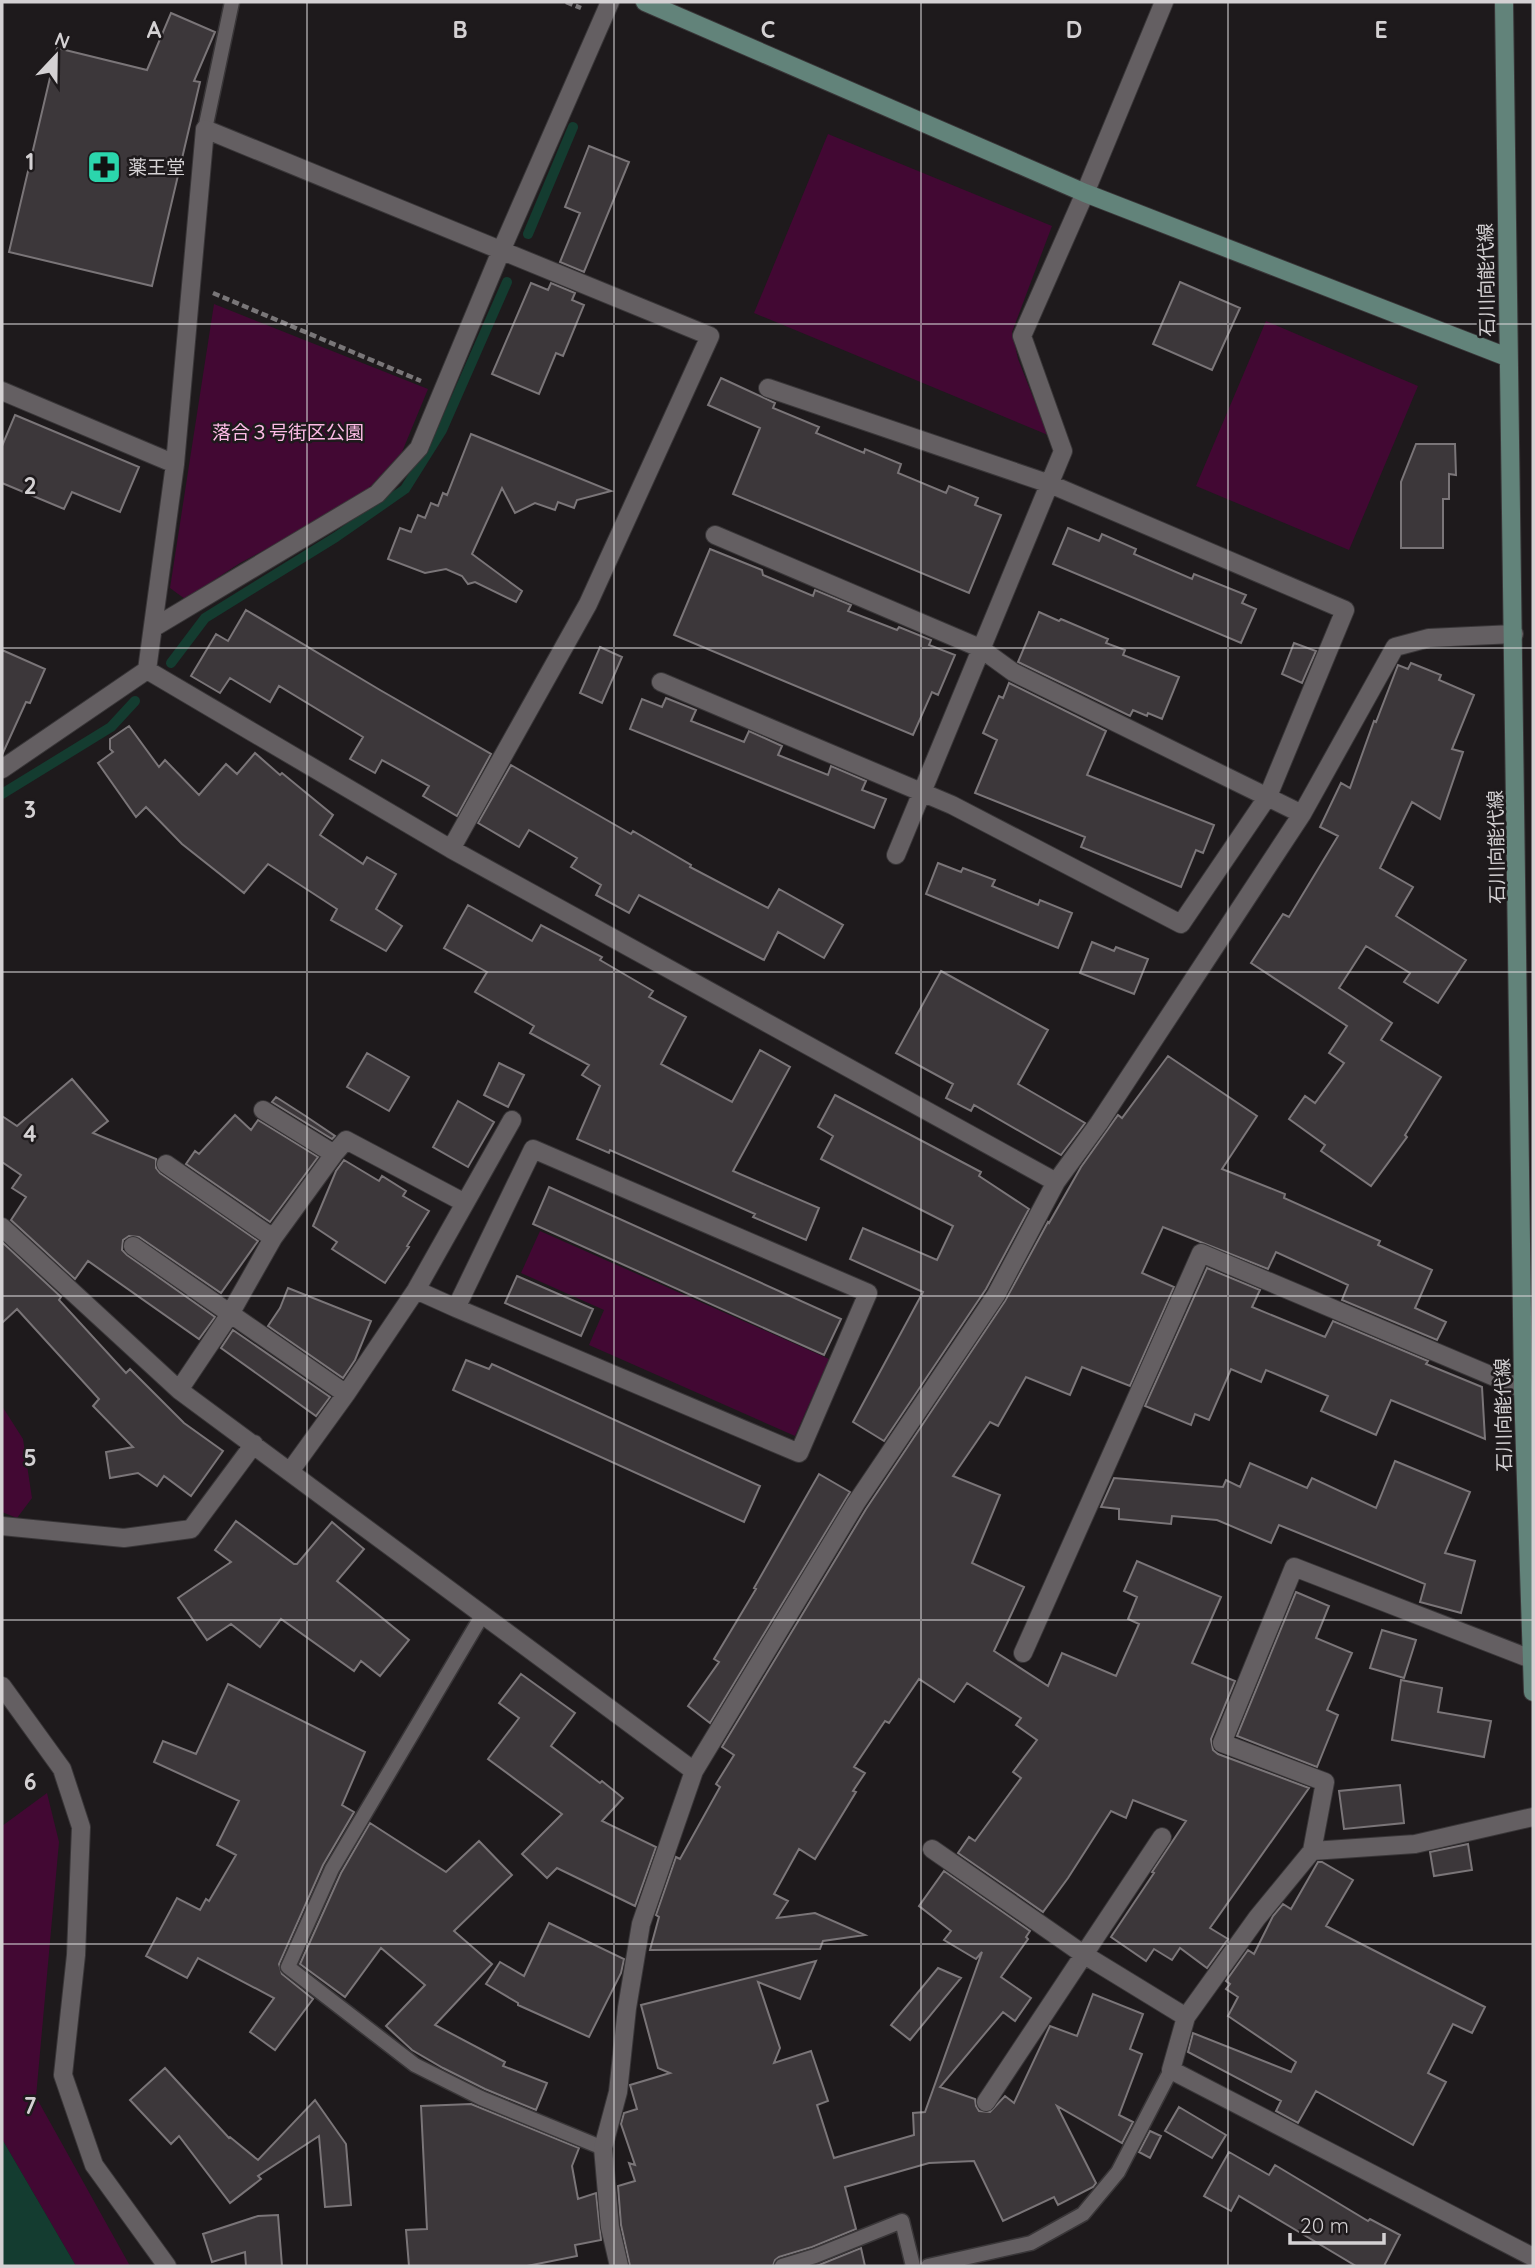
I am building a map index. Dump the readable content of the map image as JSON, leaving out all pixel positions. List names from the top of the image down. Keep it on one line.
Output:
{"streets":{"main road":["石川向能代線"]},"parks":["落合３号街区公園"],"places":{"pharmacy":["薬王堂"]},"scale_bar":"20 m","north":"top","grid":{"columns":["A","B","C","D","E"],"rows":["1","2","3","4","5","6","7"]}}
